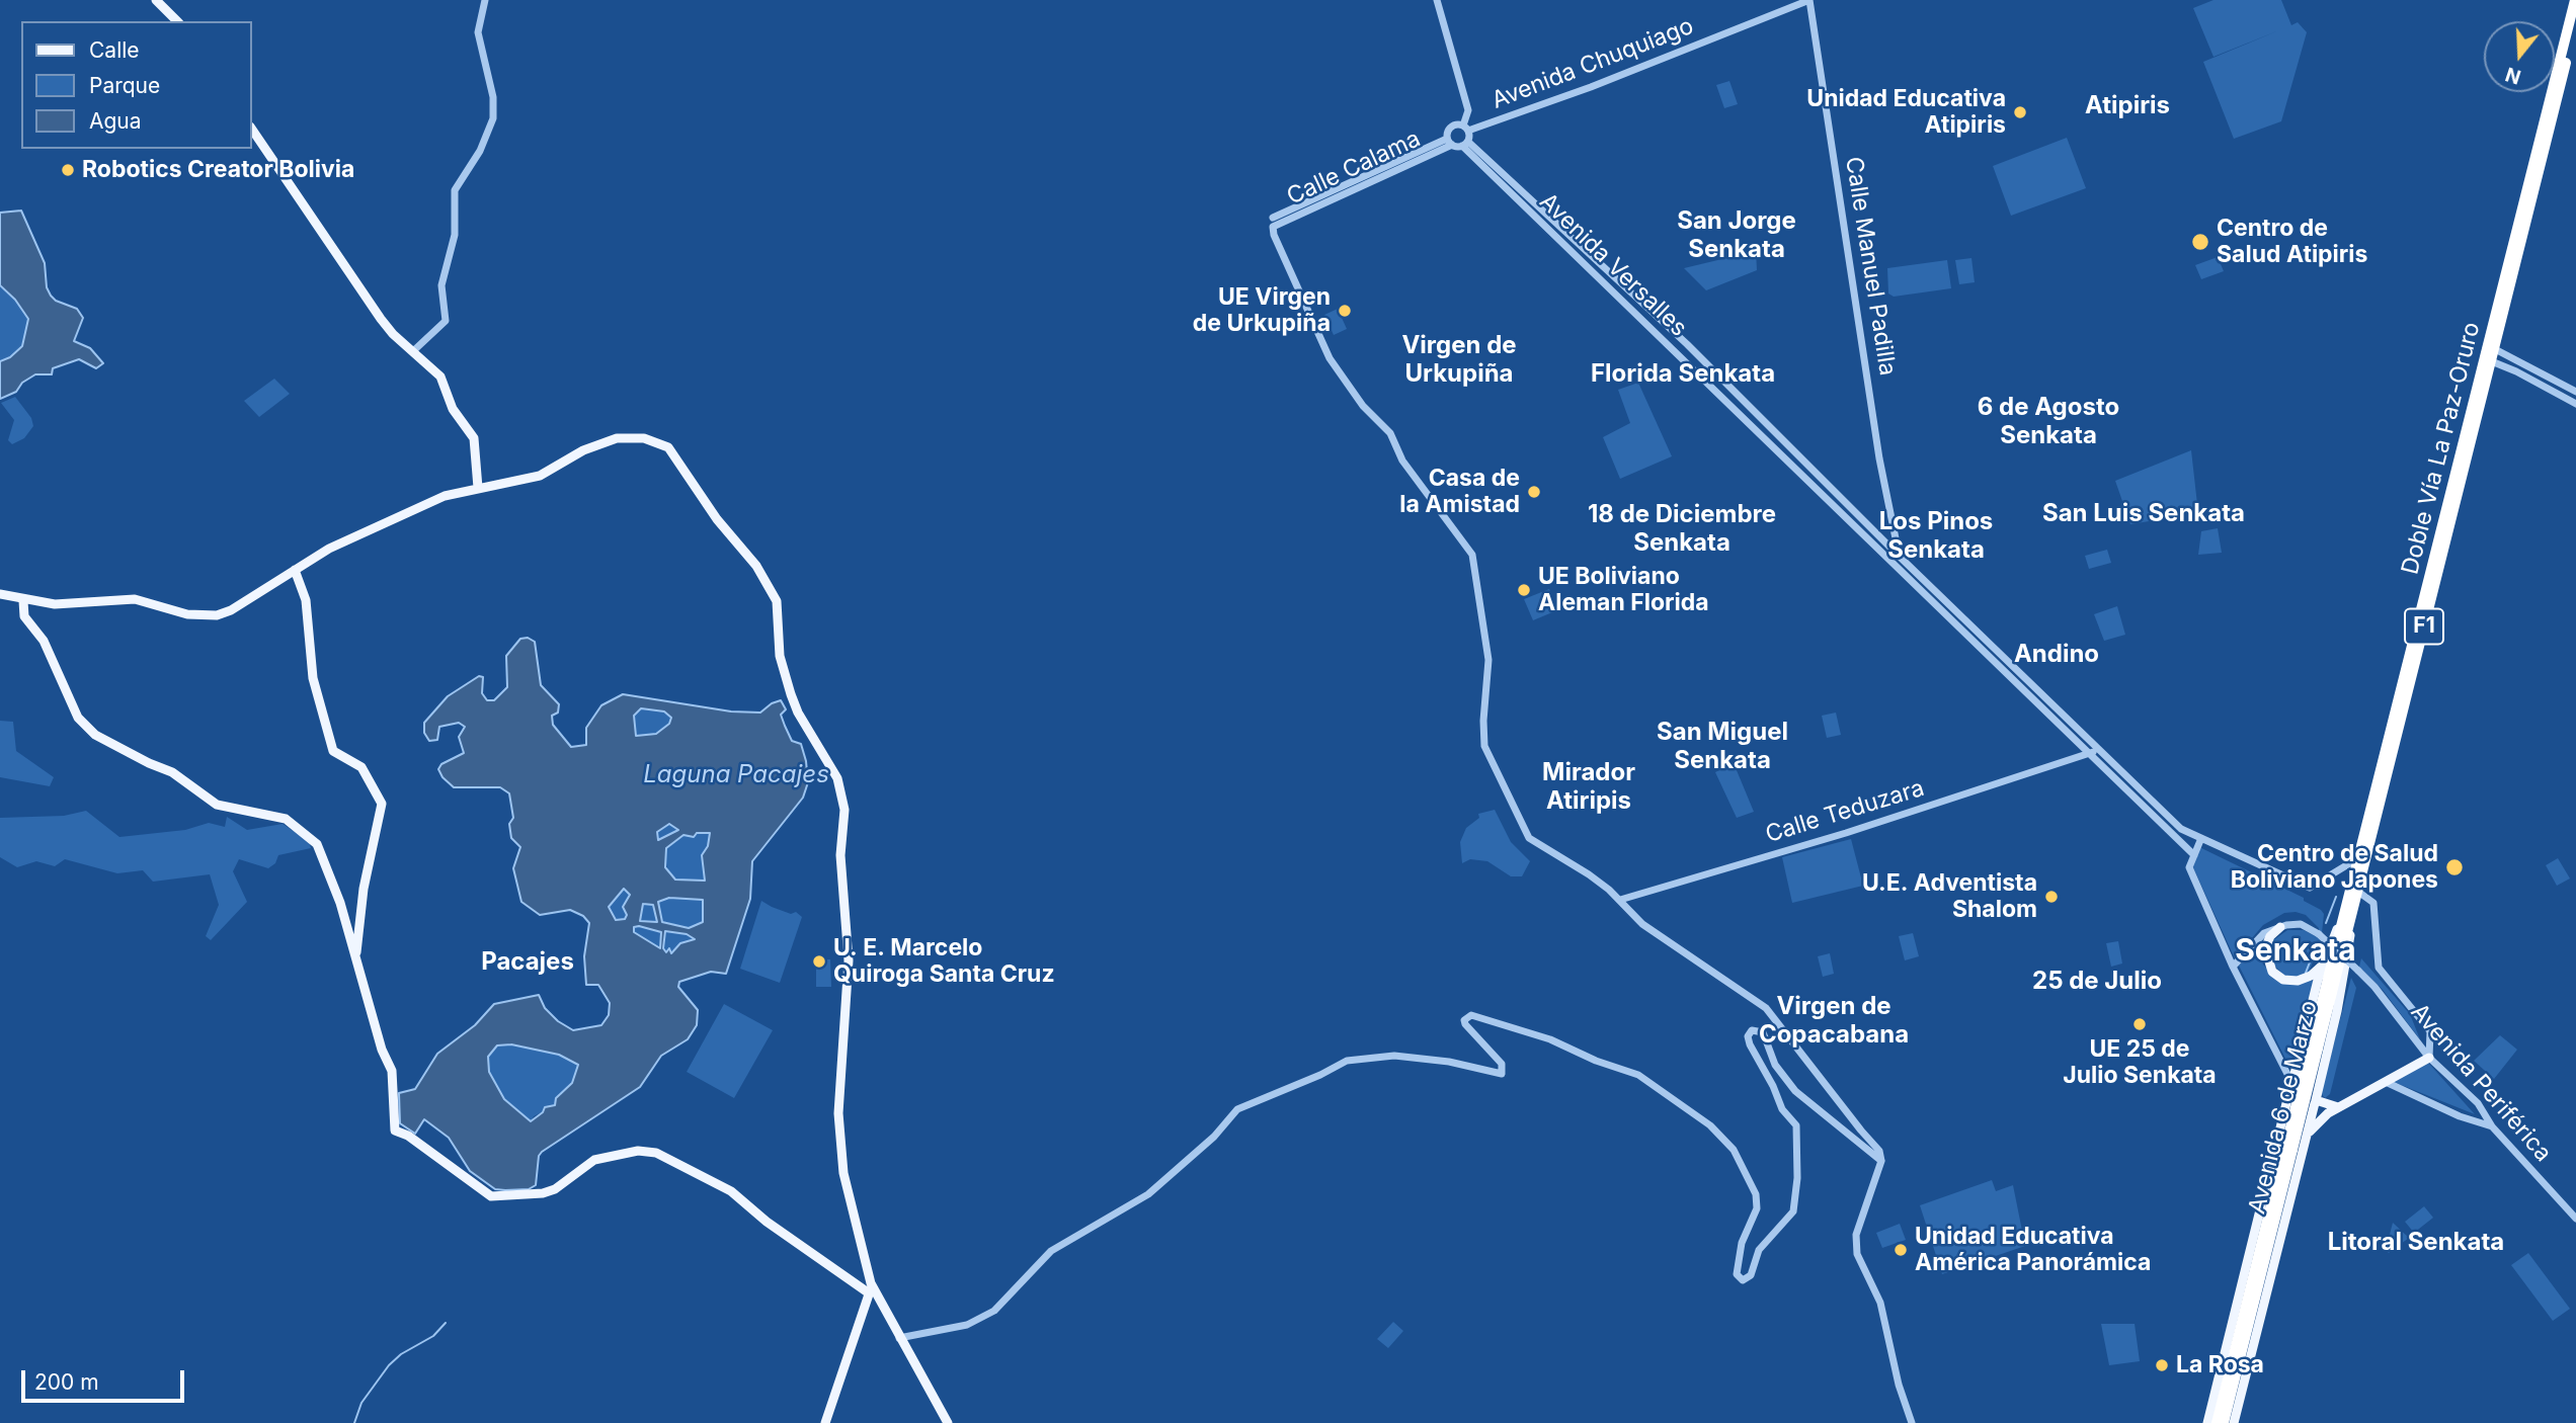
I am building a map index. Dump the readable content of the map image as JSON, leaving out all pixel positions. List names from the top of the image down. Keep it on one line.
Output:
{"streets":{"highway":["Doble Vía La Paz-Oruro","F1","Avenida 6 de Marzo"],"street":["Avenida Chuquiago","Calle Calama","Avenida Versalles","Calle Manuel Padilla","Calle Teduzara","Avenida Periférica"]},"crossings":[["Avenida Chuquiago","Calle Calama"],["Avenida Chuquiago","Calle Manuel Padilla"],["Calle Calama","Calle Teduzara"],["Avenida Versalles","Calle Manuel Padilla"],["Avenida Versalles","Doble Vía La Paz-Oruro"],["Avenida Versalles","Calle Teduzara"],["Doble Vía La Paz-Oruro","Avenida 6 de Marzo"]],"districts":["Atipiris","San Jorge Senkata","Virgen de Urkupiña","Florida Senkata","6 de Agosto Senkata","San Luis Senkata","18 de Diciembre Senkata","Los Pinos Senkata","Andino","San Miguel Senkata","Mirador Atiripis","Senkata","Pacajes","25 de Julio","Virgen de Copacabana","Litoral Senkata"],"water":["Laguna Pacajes"],"places":["Unidad Educativa Atipiris","Robotics Creator Bolivia","Centro de Salud Atipiris","UE Virgen de Urkupiña","Casa de la Amistad","UE Boliviano Aleman Florida","Centro de Salud Boliviano Japones","U.E. Adventista Shalom","U. E. Marcelo Quiroga Santa Cruz","UE 25 de Julio Senkata","Unidad Educativa América Panorámica","La Rosa"],"legend":["Calle","Parque","Agua"],"scale_bar":"200 m","north":"bottom"}
